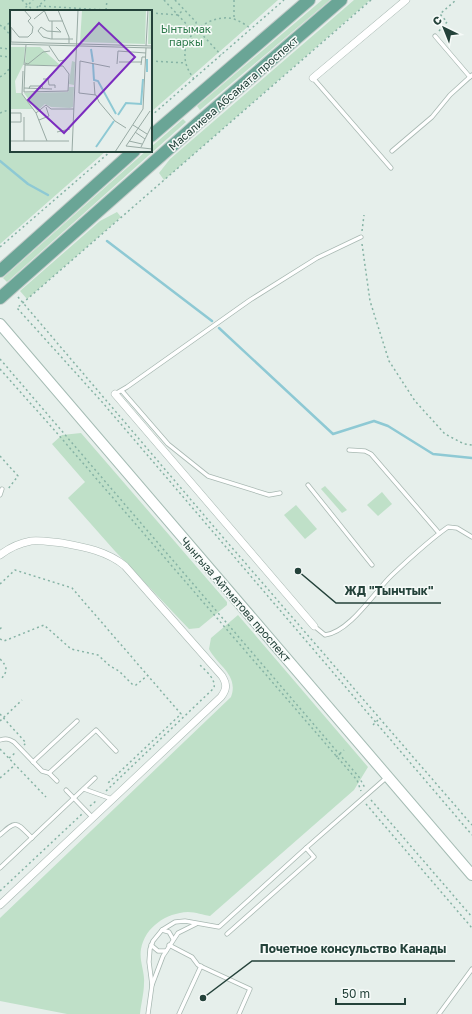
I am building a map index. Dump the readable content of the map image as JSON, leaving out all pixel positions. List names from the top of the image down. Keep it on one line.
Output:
{"streets":{"main road":["Масалиева Абсамата проспект","Чынгыза Айтматова проспект"]},"parks":["Ынтымак паркы"],"places":["ЖД \"Тынчтык\"","Почетное консульство Канады"],"scale_bar":"50 m","north":"top left"}
